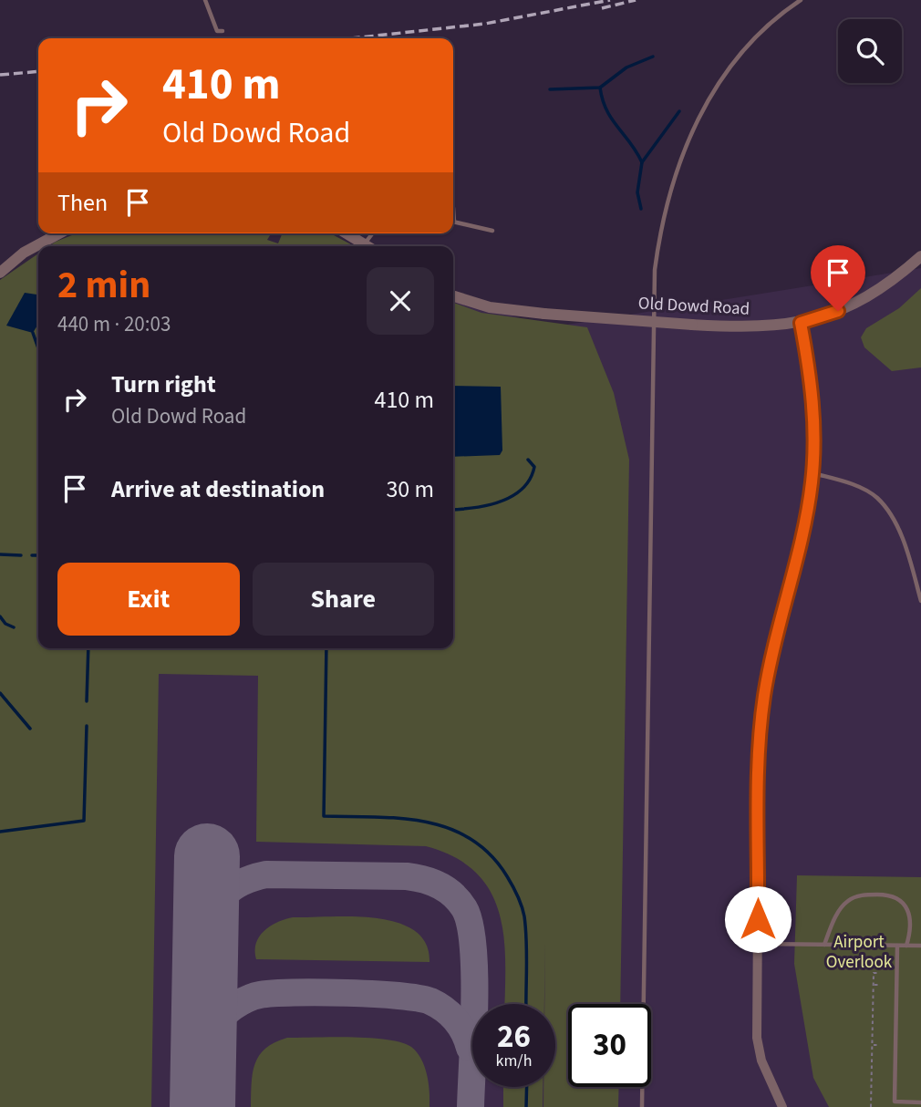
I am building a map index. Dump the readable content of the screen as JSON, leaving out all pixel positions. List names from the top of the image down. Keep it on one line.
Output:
{"streets":{"street":["Old Dowd Road"]},"parks":["Airport Overlook"],"page":{"turn":["410 m","Old Dowd Road"],"then":"Then","heading":["2 min","440 m · 20:03"],"list":[{"name":"Turn right","note":"Old Dowd Road","value":"410 m"},{"name":"Arrive at destination","value":"30 m"}],"buttons":["Exit","Share"],"speed":"26 km/h","limit":"30"}}
